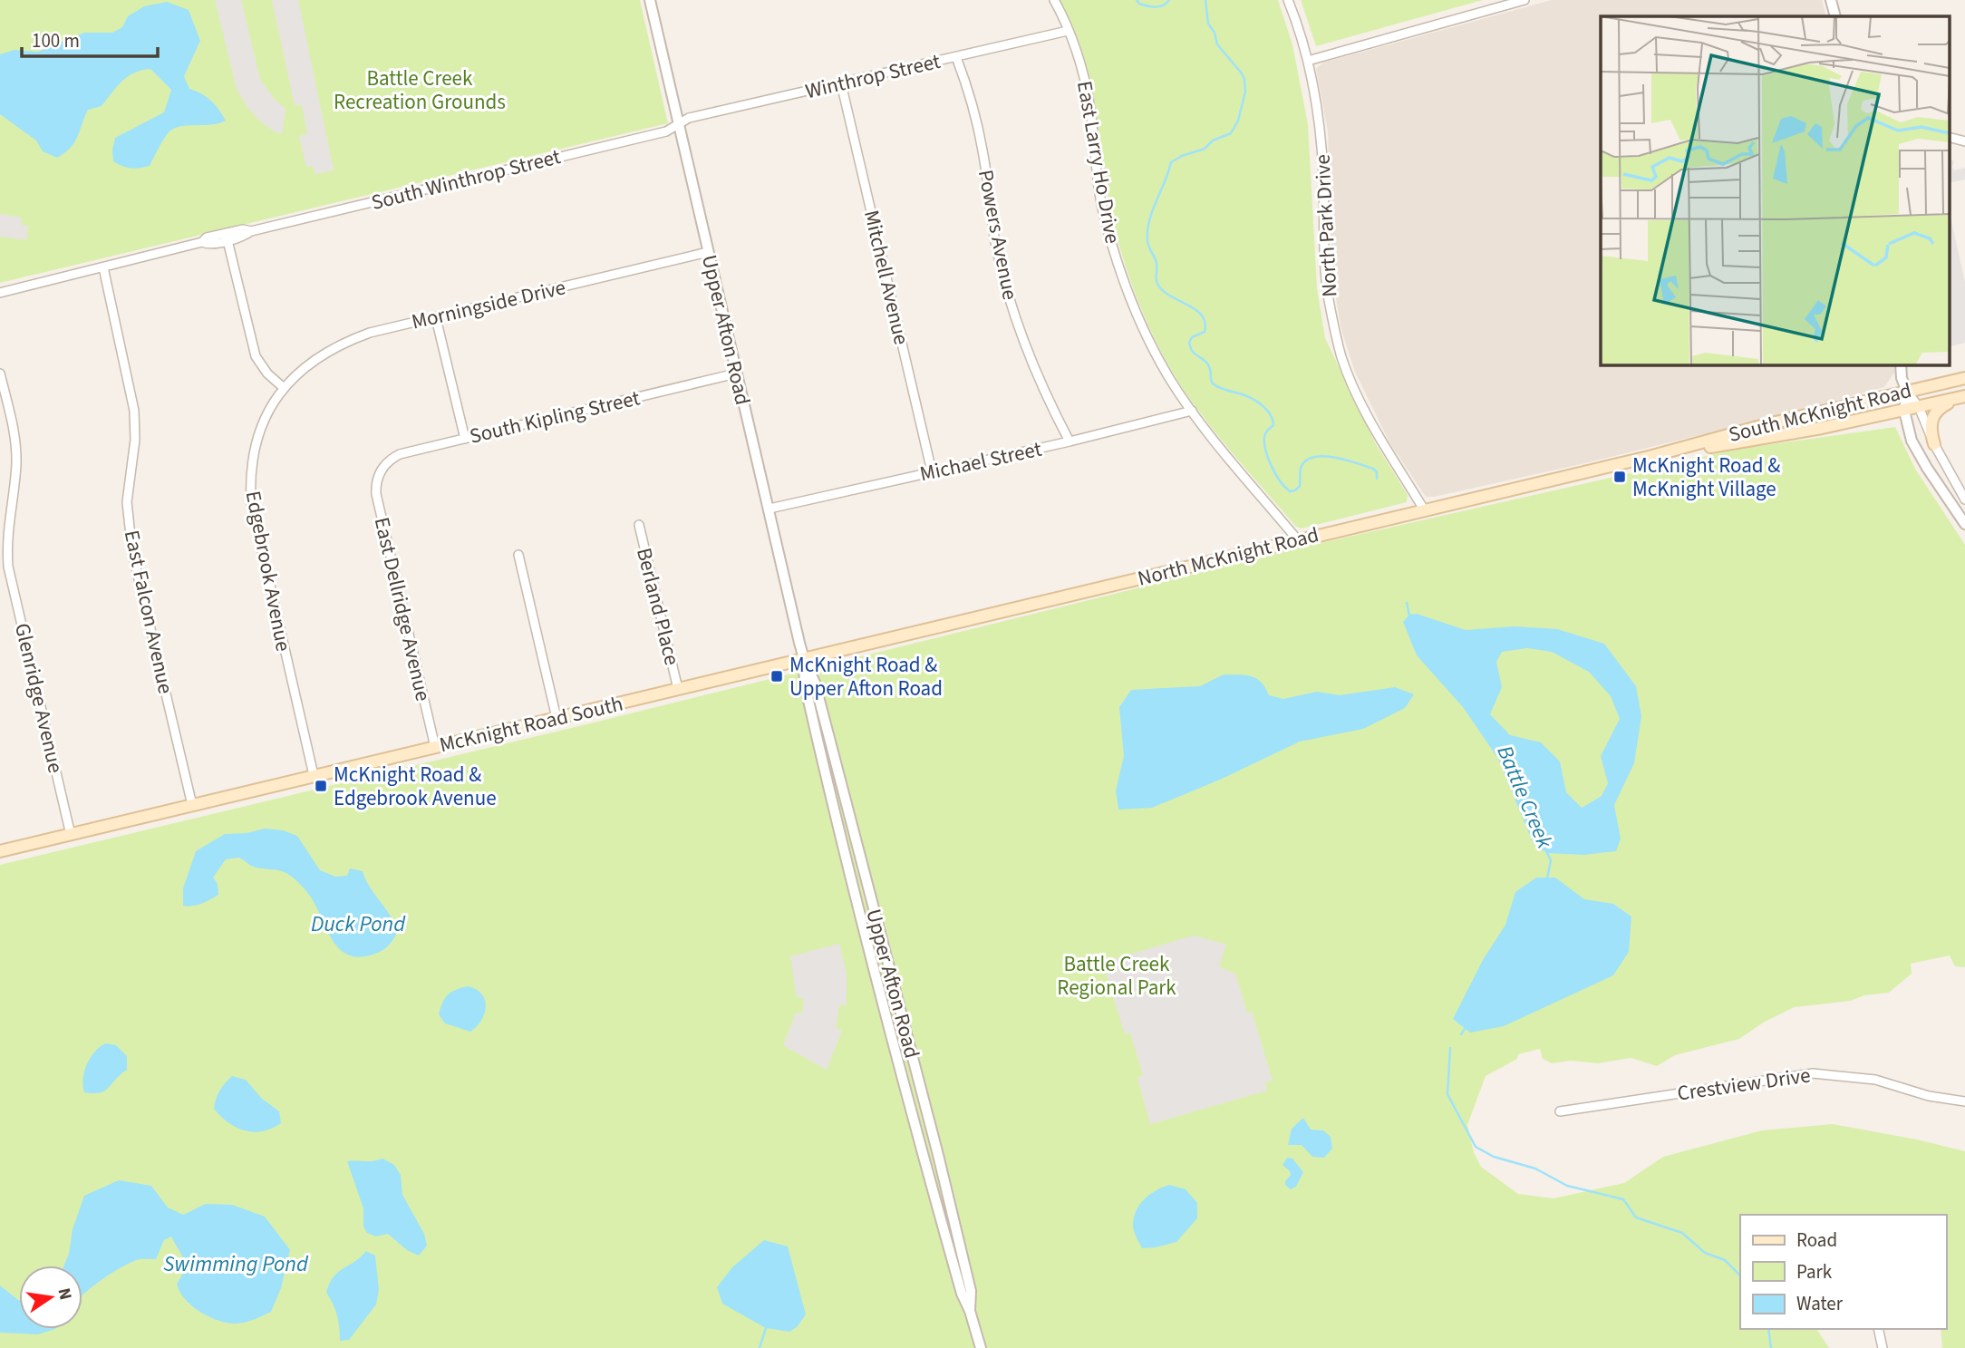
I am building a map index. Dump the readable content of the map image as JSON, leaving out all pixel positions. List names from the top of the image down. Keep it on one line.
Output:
{"streets":{"main road":["South McKnight Road","North McKnight Road","McKnight Road South"],"street":["Winthrop Street","East Larry Ho Drive","South Winthrop Street","North Park Drive","Powers Avenue","Mitchell Avenue","Morningside Drive","Upper Afton Road","South Kipling Street","Michael Street","Edgebrook Avenue","Berland Place","East Dellridge Avenue","East Falcon Avenue","Glenridge Avenue","Crestview Drive"]},"crossings":[["Winthrop Street","East Larry Ho Drive"],["Winthrop Street","South Winthrop Street"],["Winthrop Street","Powers Avenue"],["Winthrop Street","Mitchell Avenue"],["Winthrop Street","Upper Afton Road"],["East Larry Ho Drive","Michael Street"],["East Larry Ho Drive","North McKnight Road"],["South Winthrop Street","Upper Afton Road"],["South Winthrop Street","East Falcon Avenue"],["North Park Drive","North McKnight Road"],["Powers Avenue","Michael Street"],["Mitchell Avenue","Michael Street"],["Morningside Drive","Upper Afton Road"],["Morningside Drive","Edgebrook Avenue"],["Upper Afton Road","South Kipling Street"],["Upper Afton Road","Michael Street"],["Upper Afton Road","North McKnight Road"],["Upper Afton Road","McKnight Road South"],["South McKnight Road","North McKnight Road"],["South Kipling Street","East Dellridge Avenue"],["North McKnight Road","McKnight Road South"],["Edgebrook Avenue","McKnight Road South"],["Berland Place","McKnight Road South"],["East Dellridge Avenue","McKnight Road South"],["East Falcon Avenue","McKnight Road South"],["Glenridge Avenue","McKnight Road South"]],"water":["Battle Creek","Duck Pond","Swimming Pond"],"parks":["Battle Creek Recreation Grounds","Battle Creek Regional Park"],"places":{"transit":["McKnight Road & McKnight Village","McKnight Road & Upper Afton Road","McKnight Road & Edgebrook Avenue"]},"legend":["Road","Park","Water"],"scale_bar":"100 m","north":"right"}
